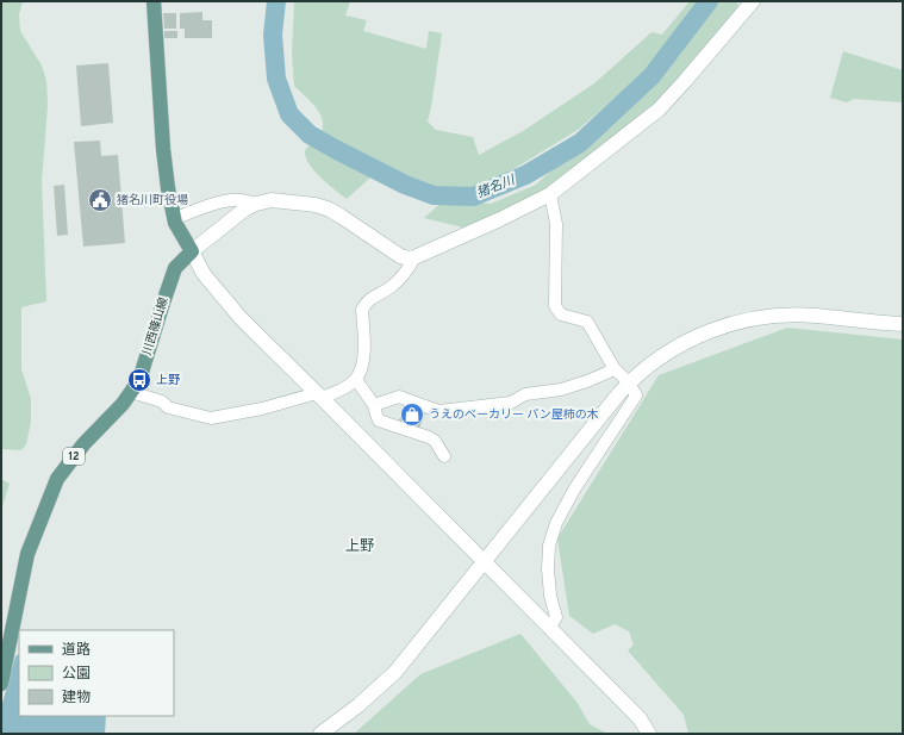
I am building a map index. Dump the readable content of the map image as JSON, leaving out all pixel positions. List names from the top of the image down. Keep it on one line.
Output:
{"streets":{"main road":["川西篠山線","12"]},"districts":["上野"],"water":["猪名川"],"places":{"public building":["猪名川町役場"],"bus stop":["上野"],"shop":["うえのベーカリー パン屋柿の木"]},"legend":["道路","公園","建物"]}
